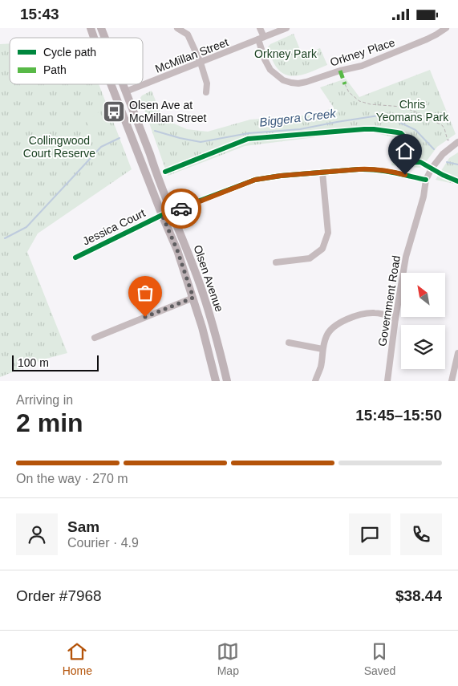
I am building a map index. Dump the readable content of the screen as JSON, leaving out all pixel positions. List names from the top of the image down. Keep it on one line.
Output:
{"streets":{"main road":["Olsen Avenue"],"street":["Orkney Place","McMillan Street","Jessica Court","Government Road"]},"crossings":[["Orkney Place","McMillan Street"],["McMillan Street","Olsen Avenue"],["Jessica Court","Olsen Avenue"],["Jessica Court","Government Road"]],"water":["Biggera Creek"],"parks":["Orkney Park","Chris Yeomans Park","Collingwood Court Reserve"],"places":{"bus stop":["Olsen Ave at McMillan Street"]},"legend":["Cycle path","Path"],"scale_bar":"100 m","north":"top left","page":{"status":"15:43","scale":"100 m","heading":["2 min","Arriving in","15:45–15:50"],"panel":["Sam","Courier · 4.9","Order #7968","$38.44"],"bar":"On the way · 270 m","tabs":["Home","Map","Saved"]}}
